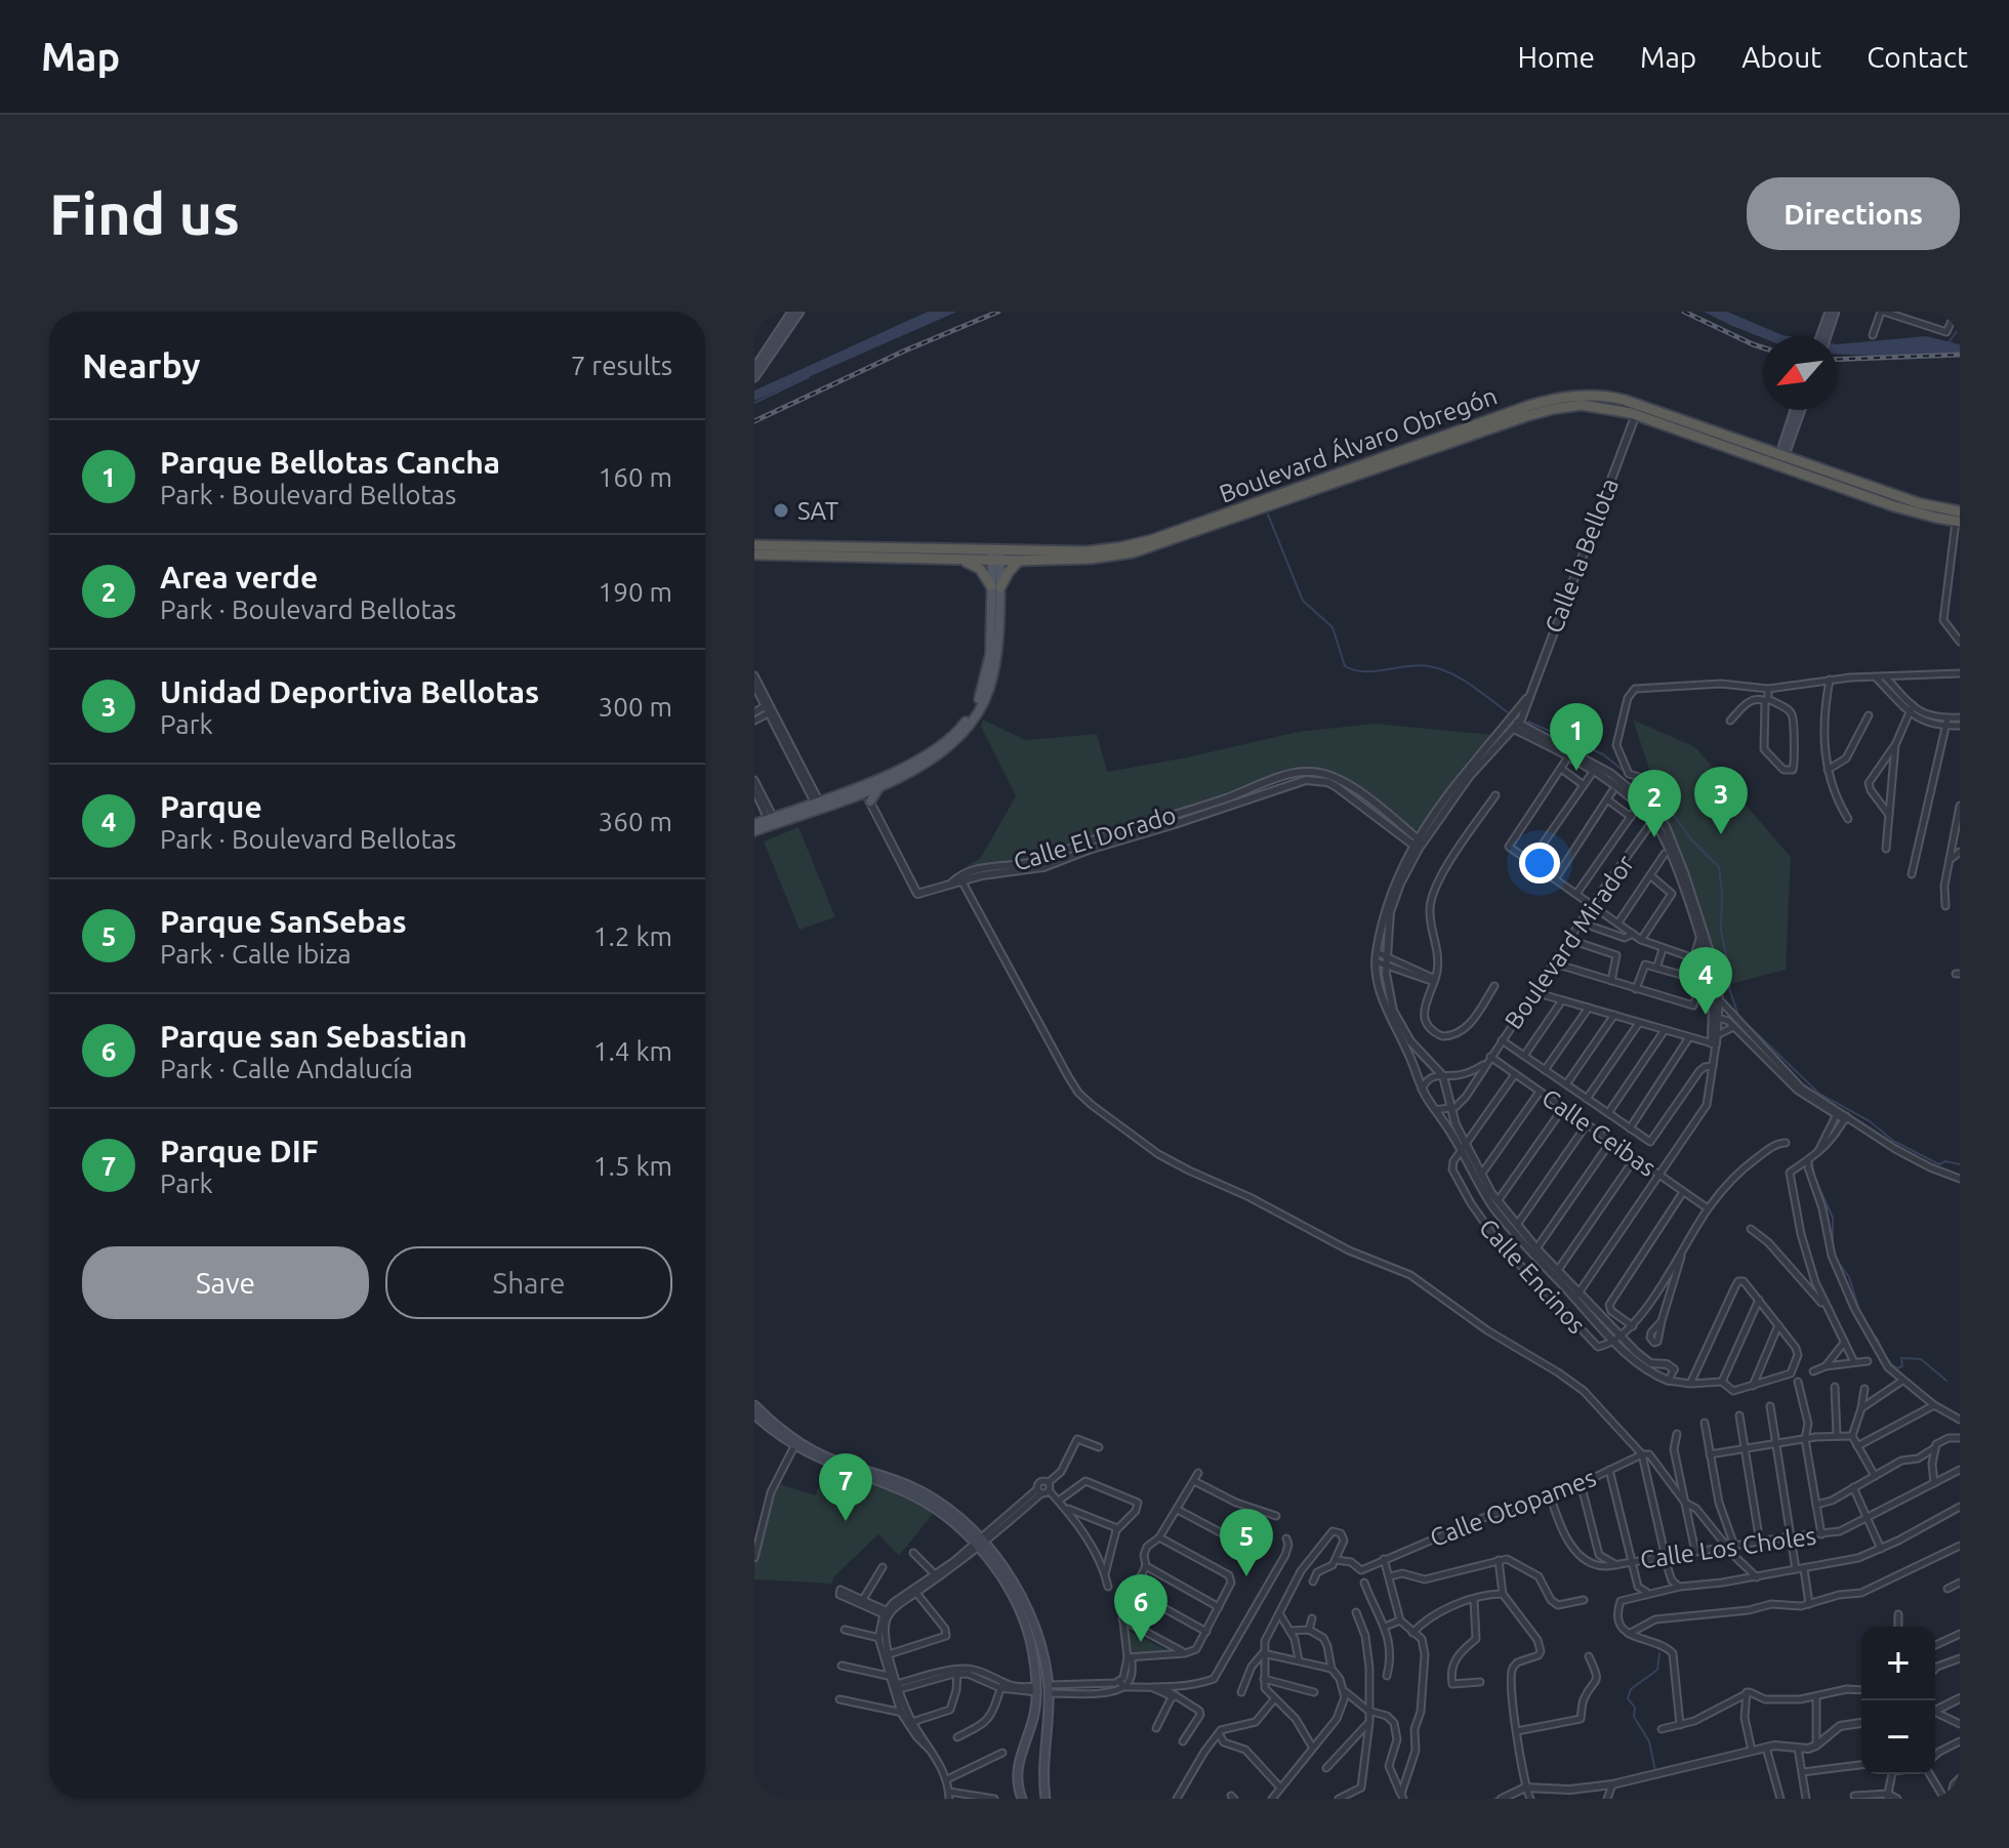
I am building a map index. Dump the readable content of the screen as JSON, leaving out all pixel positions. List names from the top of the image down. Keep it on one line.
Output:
{"streets":{"highway":["Boulevard Álvaro Obregón"],"street":["Calle la Bellota","Calle El Dorado","Boulevard Mirador","Calle Ceibas","Calle Encinos","Calle Otopames","Calle Los Choles"]},"crossings":[["Boulevard Álvaro Obregón","Calle la Bellota"],["Boulevard Mirador","Calle Ceibas"],["Calle Otopames","Calle Los Choles"]],"places":["SAT"],"north":"bottom left","page":{"header":"Map","nav":["Home","Map","About","Contact"],"buttons":["Directions",["Save","Share"]],"title":"Find us","heading":["Nearby","7 results"],"list":[{"mark":"1","name":"Parque Bellotas Cancha","note":"Park · Boulevard Bellotas","value":"160 m"},{"mark":"2","name":"Area verde","note":"Park · Boulevard Bellotas","value":"190 m"},{"mark":"3","name":"Unidad Deportiva Bellotas","note":"Park","value":"300 m"},{"mark":"4","name":"Parque","note":"Park · Boulevard Bellotas","value":"360 m"},{"mark":"5","name":"Parque SanSebas","note":"Park · Calle Ibiza","value":"1.2 km"},{"mark":"6","name":"Parque san Sebastian","note":"Park · Calle Andalucía","value":"1.4 km"},{"mark":"7","name":"Parque DIF","note":"Park","value":"1.5 km"}],"pins":["1","3","2","4","7","5","6"],"map_buttons":["+","−"]}}
